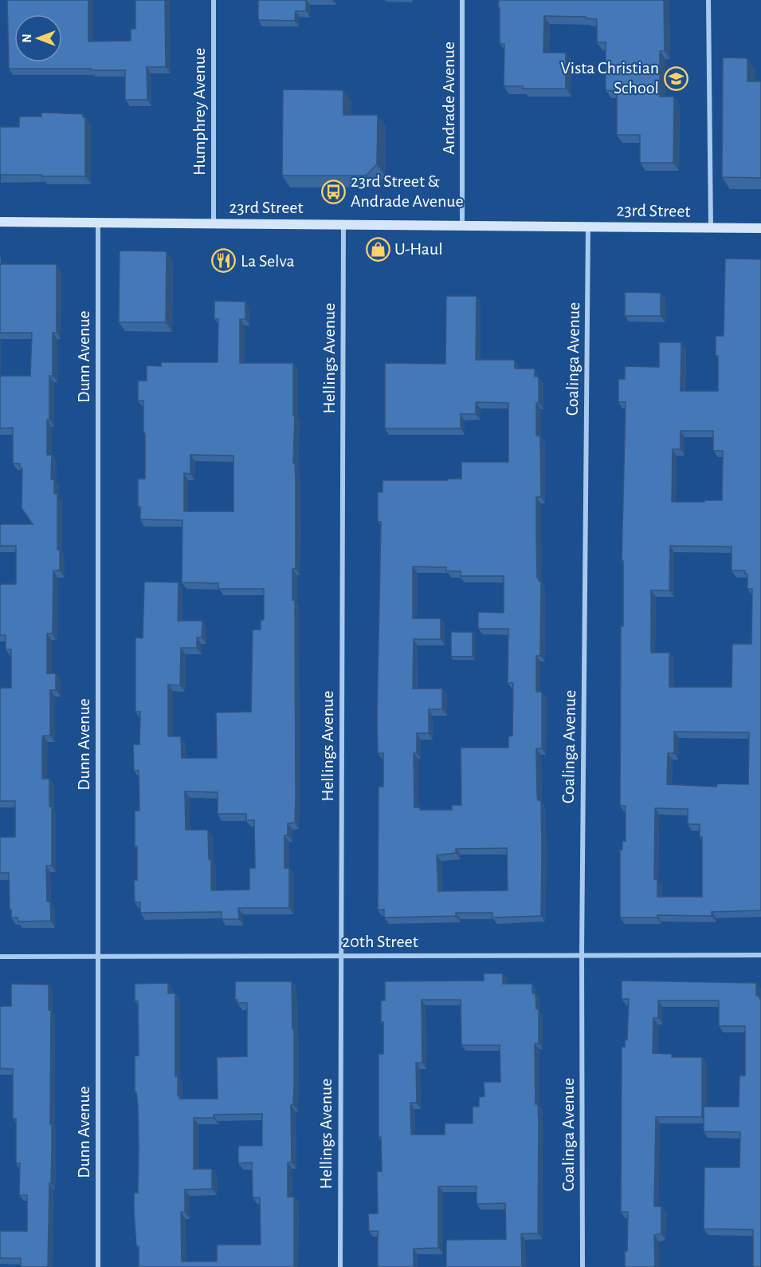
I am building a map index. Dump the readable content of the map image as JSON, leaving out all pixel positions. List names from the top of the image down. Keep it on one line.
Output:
{"streets":{"main road":["23rd Street"],"street":["Andrade Avenue","Humphrey Avenue","Dunn Avenue","Hellings Avenue","Coalinga Avenue","20th Street"]},"crossings":[["Andrade Avenue","23rd Street"],["Humphrey Avenue","23rd Street"],["23rd Street","Dunn Avenue"],["23rd Street","Hellings Avenue"],["23rd Street","Coalinga Avenue"],["Dunn Avenue","20th Street"],["Hellings Avenue","20th Street"],["Coalinga Avenue","20th Street"]],"places":{"school or university":["Vista Christian School"],"bus stop":["23rd Street & Andrade Avenue"],"shop":["U-Haul"],"restaurant":["La Selva"]},"north":"left"}
